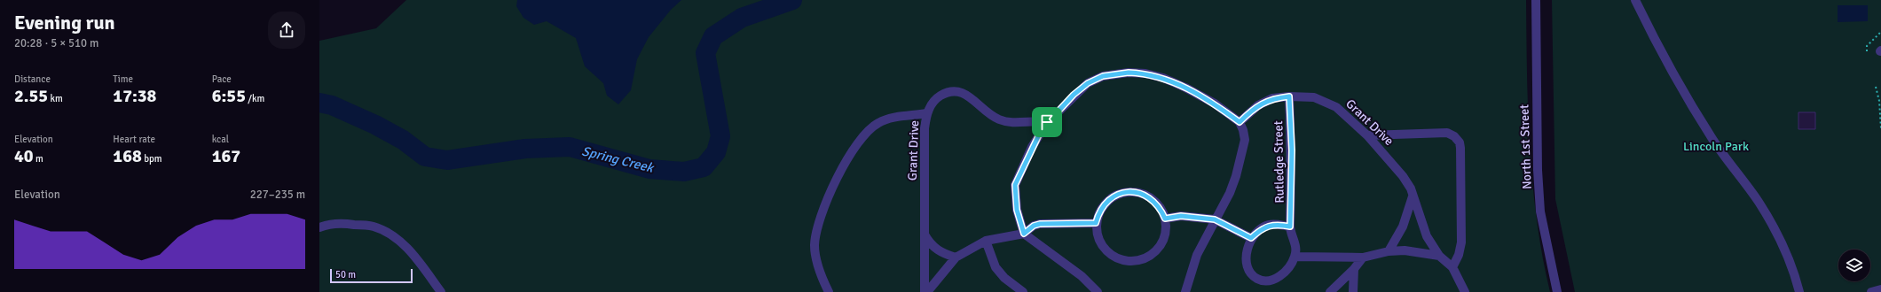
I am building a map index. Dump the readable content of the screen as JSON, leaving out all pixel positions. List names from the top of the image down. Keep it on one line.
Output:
{"streets":{"street":["Grant Drive","North 1st Street","Rutledge Street"]},"crossings":[["Grant Drive","Rutledge Street"]],"water":["Spring Creek"],"parks":["Lincoln Park"],"scale_bar":"50 m","page":{"heading":["Evening run","20:28 · 5 × 510 m"],"stats":[["Distance","2.55 km"],["Time","17:38"],["Pace","6:55 /km"],["Elevation","40 m"],["Heart rate","168 bpm"],["kcal","167"]],"chart":["Elevation","227–235 m"],"scale":"50 m"}}
